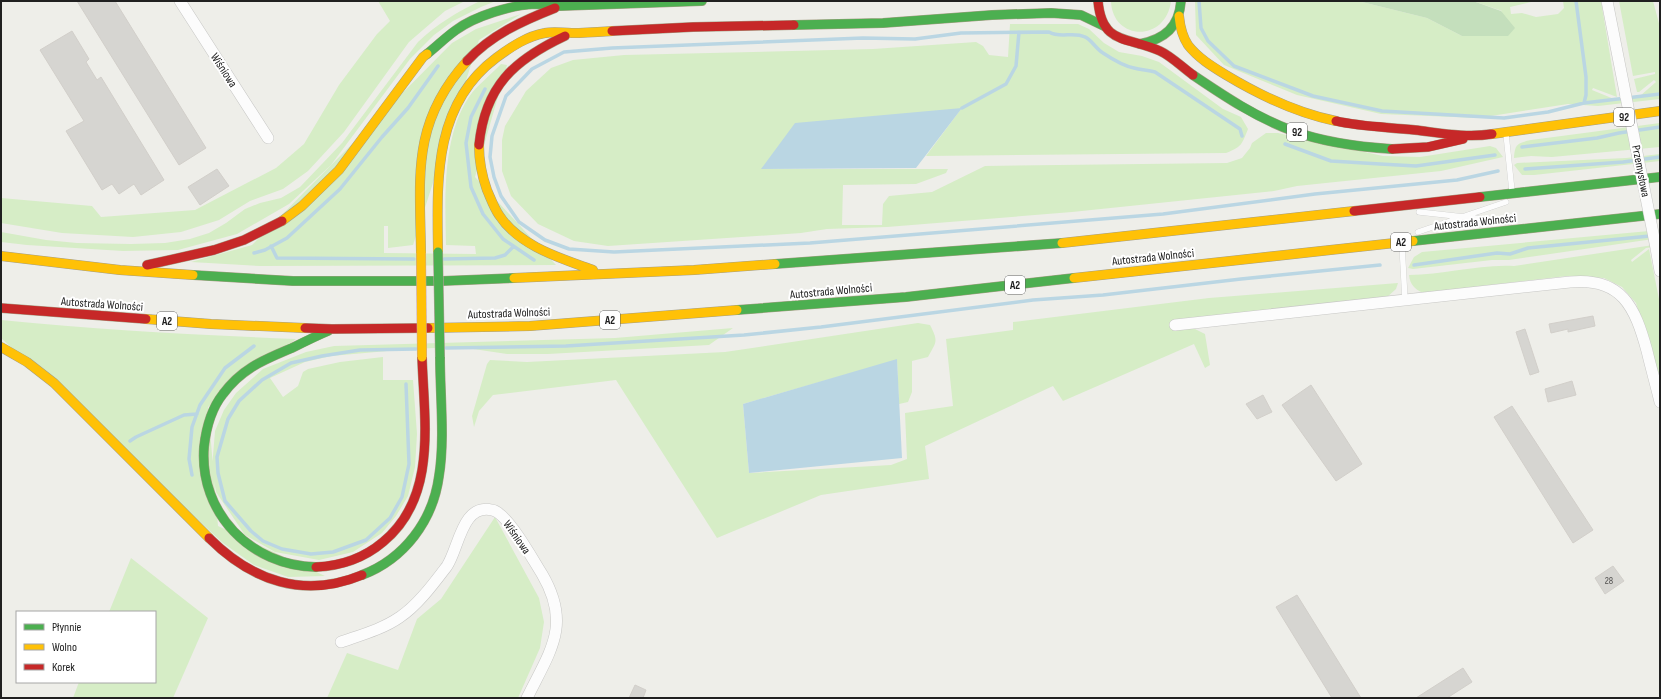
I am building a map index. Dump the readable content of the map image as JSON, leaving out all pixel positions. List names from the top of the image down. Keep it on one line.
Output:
{"streets":{"main road":["92","Autostrada Wolności","A2"],"street":["Wiśniowa","Przemysłowa"]},"house_numbers":["28"],"legend":["Płynnie","Wolno","Korek"]}
